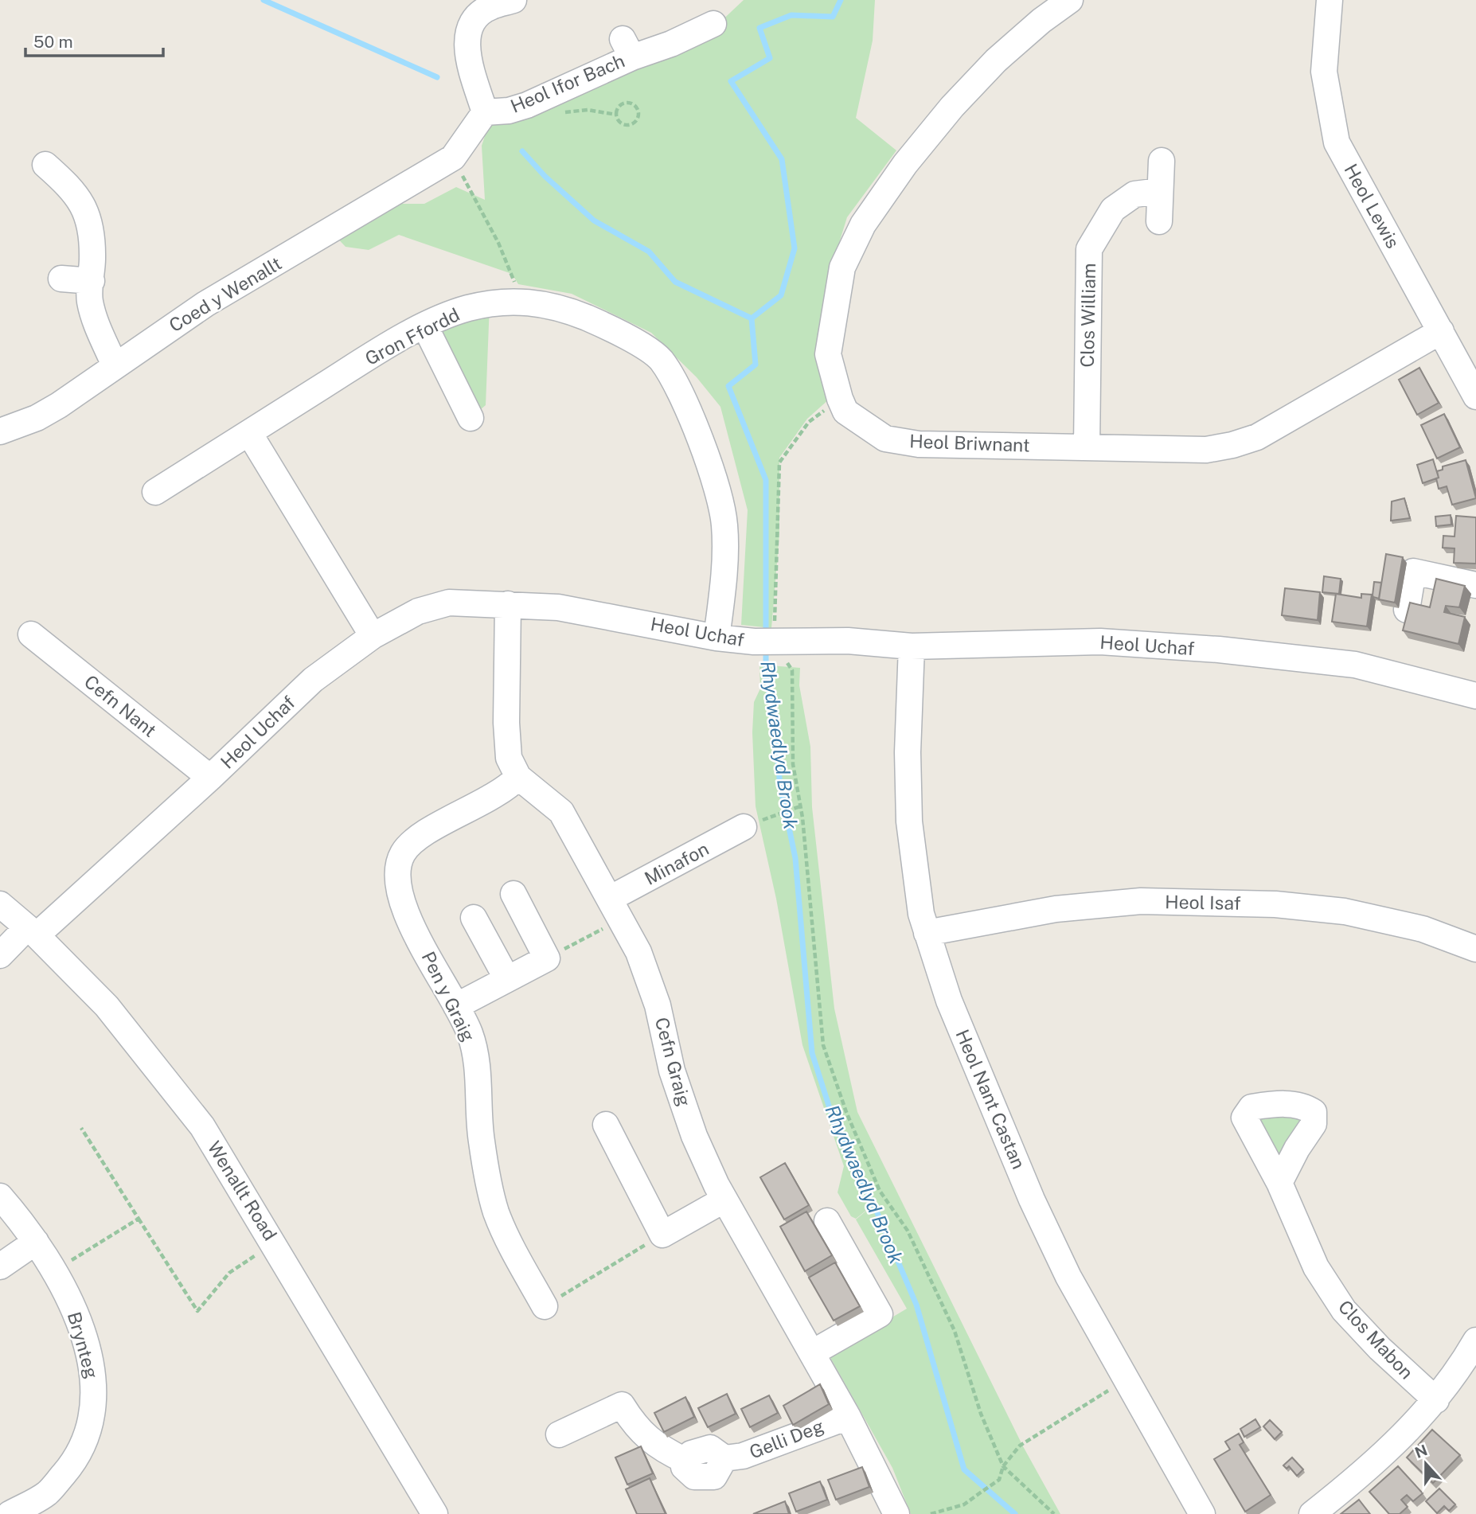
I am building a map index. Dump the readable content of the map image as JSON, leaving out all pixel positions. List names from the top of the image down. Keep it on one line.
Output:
{"streets":{"street":["Heol Ifor Bach","Heol Lewis","Coed y Wenallt","Clos William","Gron Ffordd","Heol Briwnant","Heol Uchaf","Cefn Nant","Minafon","Heol Isaf","Pen y Graig","Cefn Graig","Heol Nant Castan","Wenallt Road","Clos Mabon","Brynteg","Gelli Deg"]},"crossings":[["Heol Lewis","Heol Briwnant"],["Clos William","Heol Briwnant"],["Gron Ffordd","Heol Uchaf"],["Heol Uchaf","Cefn Nant"],["Heol Uchaf","Cefn Graig"],["Heol Uchaf","Heol Nant Castan"],["Heol Uchaf","Wenallt Road"],["Minafon","Cefn Graig"],["Heol Isaf","Heol Nant Castan"],["Pen y Graig","Cefn Graig"],["Cefn Graig","Gelli Deg"]],"water":["Rhydwaedlyd Brook"],"scale_bar":"50 m","north":"top"}
